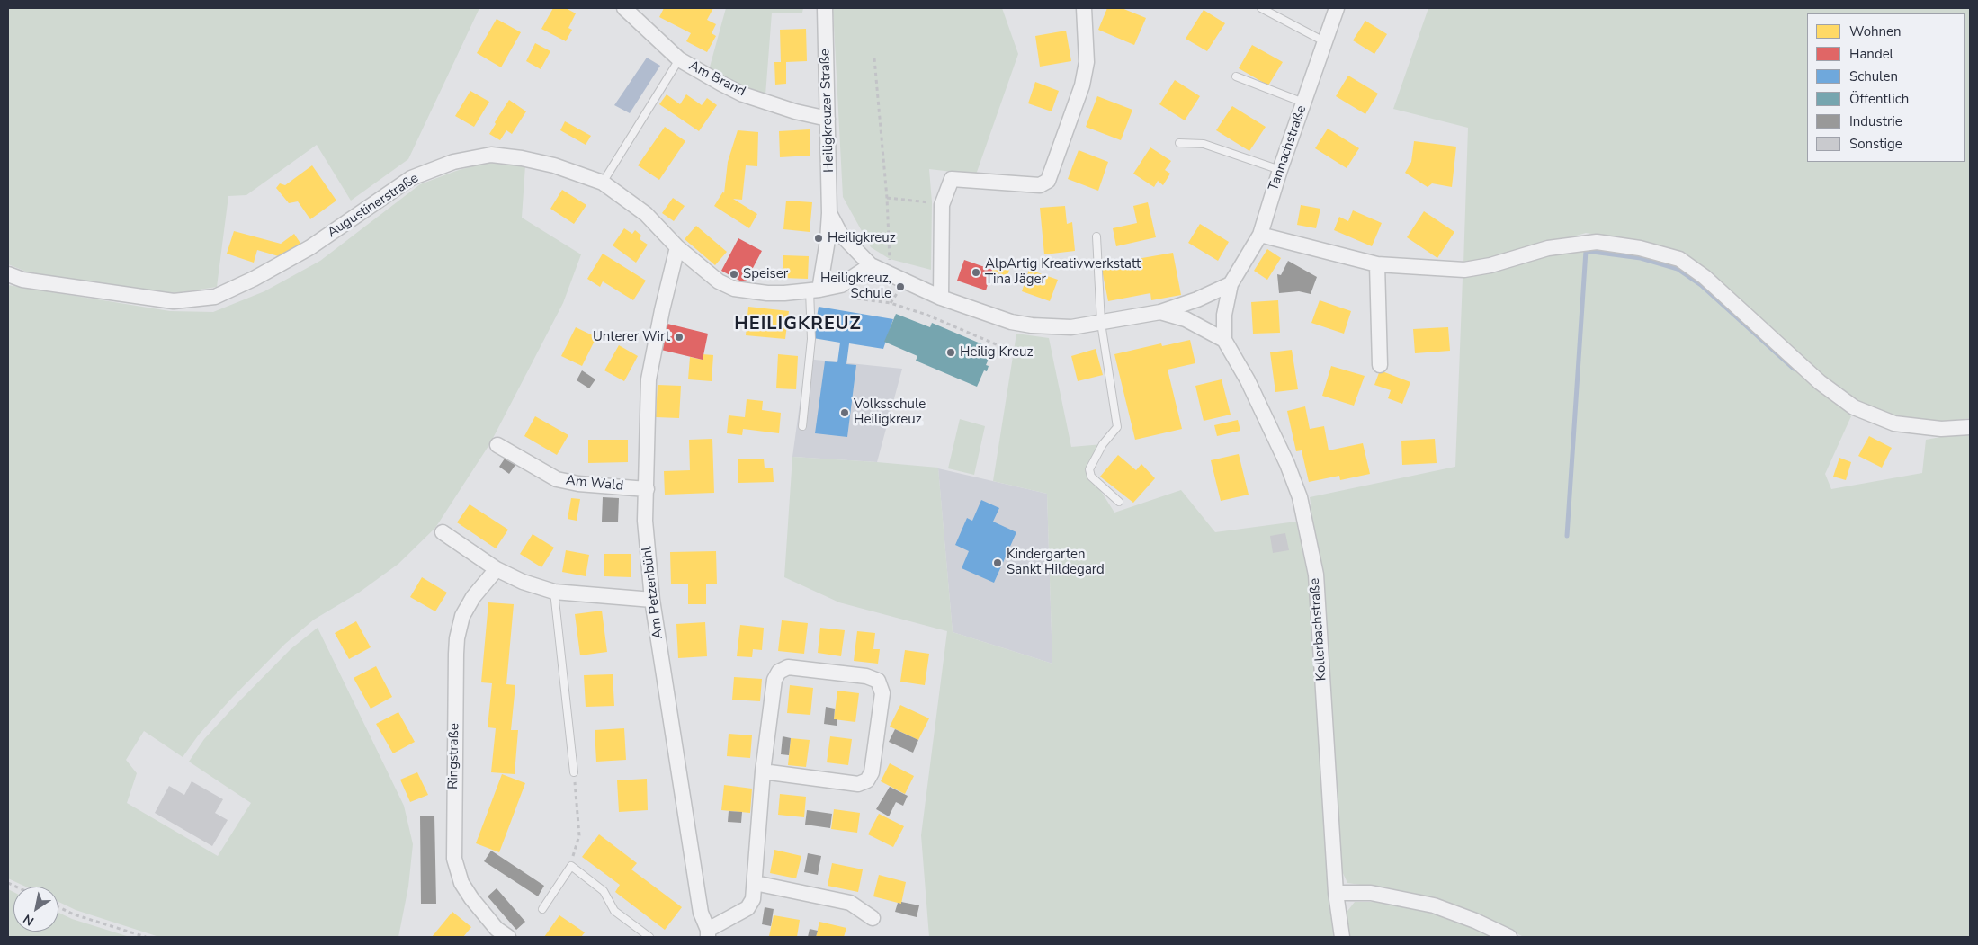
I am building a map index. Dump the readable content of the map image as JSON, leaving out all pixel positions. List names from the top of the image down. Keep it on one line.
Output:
{"streets":{"street":["Am Brand","Heiligkreuzer Straße","Tannachstraße","Augustinerstraße","Am Wald","Am Petzenbühl","Kollerbachstraße","Ringstraße"]},"crossings":[["Am Brand","Heiligkreuzer Straße"],["Heiligkreuzer Straße","Tannachstraße"],["Heiligkreuzer Straße","Augustinerstraße"],["Heiligkreuzer Straße","Kollerbachstraße"],["Tannachstraße","Kollerbachstraße"],["Augustinerstraße","Am Petzenbühl"],["Am Wald","Am Petzenbühl"]],"districts":["HEILIGKREUZ"],"places":["Heiligkreuz","AlpArtig Kreativwerkstatt Tina Jäger","Speiser","Heiligkreuz, Schule","Unterer Wirt","Heilig Kreuz","Volksschule Heiligkreuz","Kindergarten Sankt Hildegard"],"legend":["Wohnen","Handel","Schulen","Öffentlich","Industrie","Sonstige"],"north":"bottom left"}
